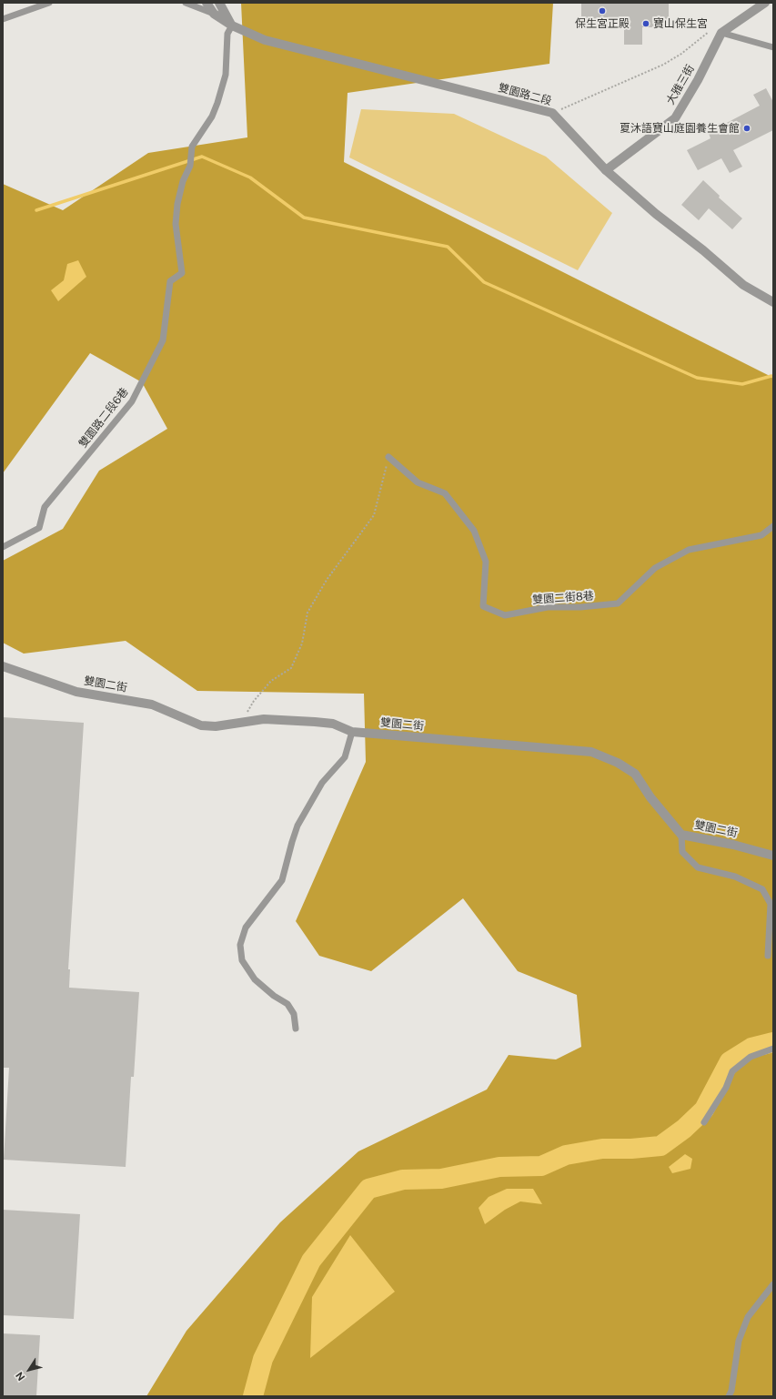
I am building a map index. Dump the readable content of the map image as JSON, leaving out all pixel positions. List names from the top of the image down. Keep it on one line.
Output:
{"streets":{"street":["大雅三街","雙園路二段","雙園二街"],"lane":["雙園路二段6巷","雙園二街8巷"]},"crossings":[["大雅三街","雙園路二段"],["雙園路二段","雙園路二段6巷"]],"places":["保生宮正殿","寶山保生宮","夏沐語寶山庭園養生會館"],"north":"bottom left"}
